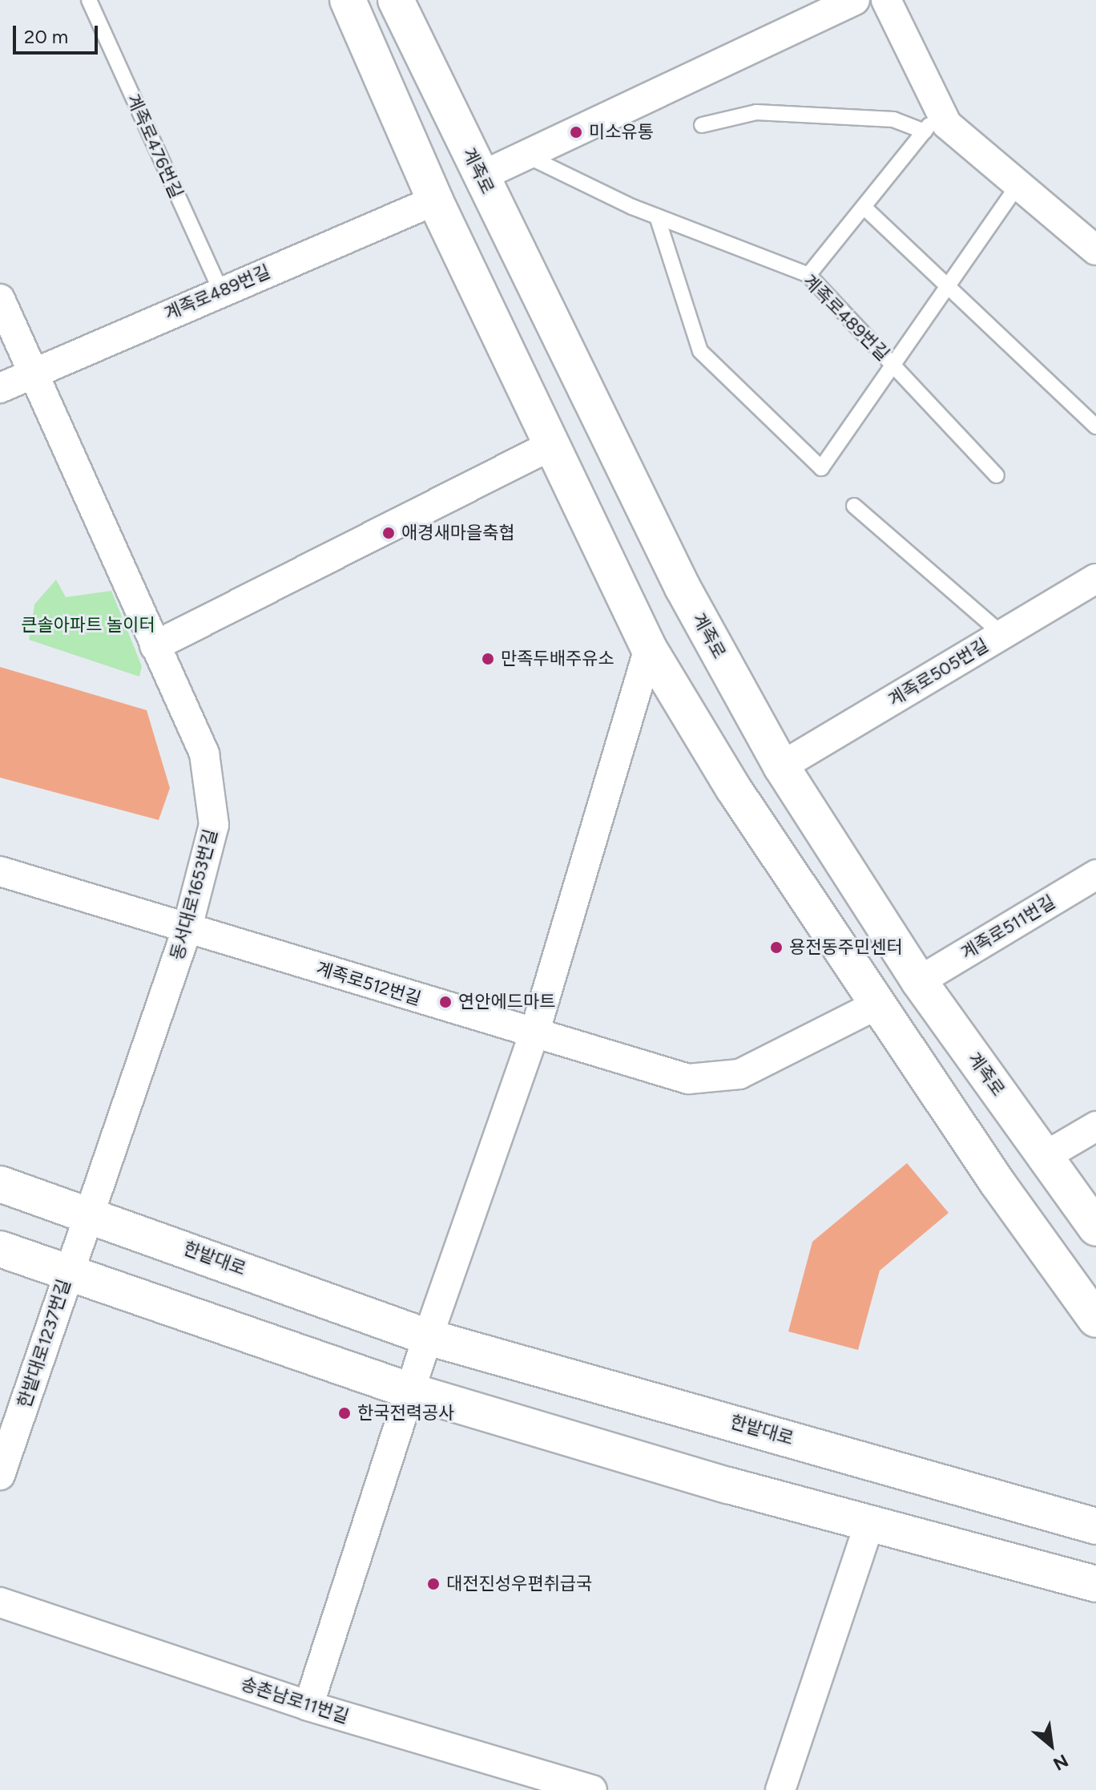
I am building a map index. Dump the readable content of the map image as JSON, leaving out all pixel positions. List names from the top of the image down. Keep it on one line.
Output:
{"streets":{"main road":["계족로","한밭대로"],"street":["계족로489번길","계족로505번길","동서대로1653번길","계족로511번길","계족로512번길","한밭대로1237번길","송촌남로11번길"],"lane":["계족로476번길"]},"crossings":[["계족로476번길","계족로489번길"],["계족로","계족로505번길"],["계족로","계족로511번길"],["계족로489번길","동서대로1653번길"],["동서대로1653번길","계족로512번길"],["동서대로1653번길","한밭대로"],["동서대로1653번길","한밭대로1237번길"],["한밭대로","한밭대로1237번길"]],"parks":["큰솔아파트 놀이터"],"places":["미소유통","애경새마을축협","만족두배주유소","용전동주민센터","연안에드마트","한국전력공사","대전진성우편취급국"],"scale_bar":"20 m","north":"bottom right"}
